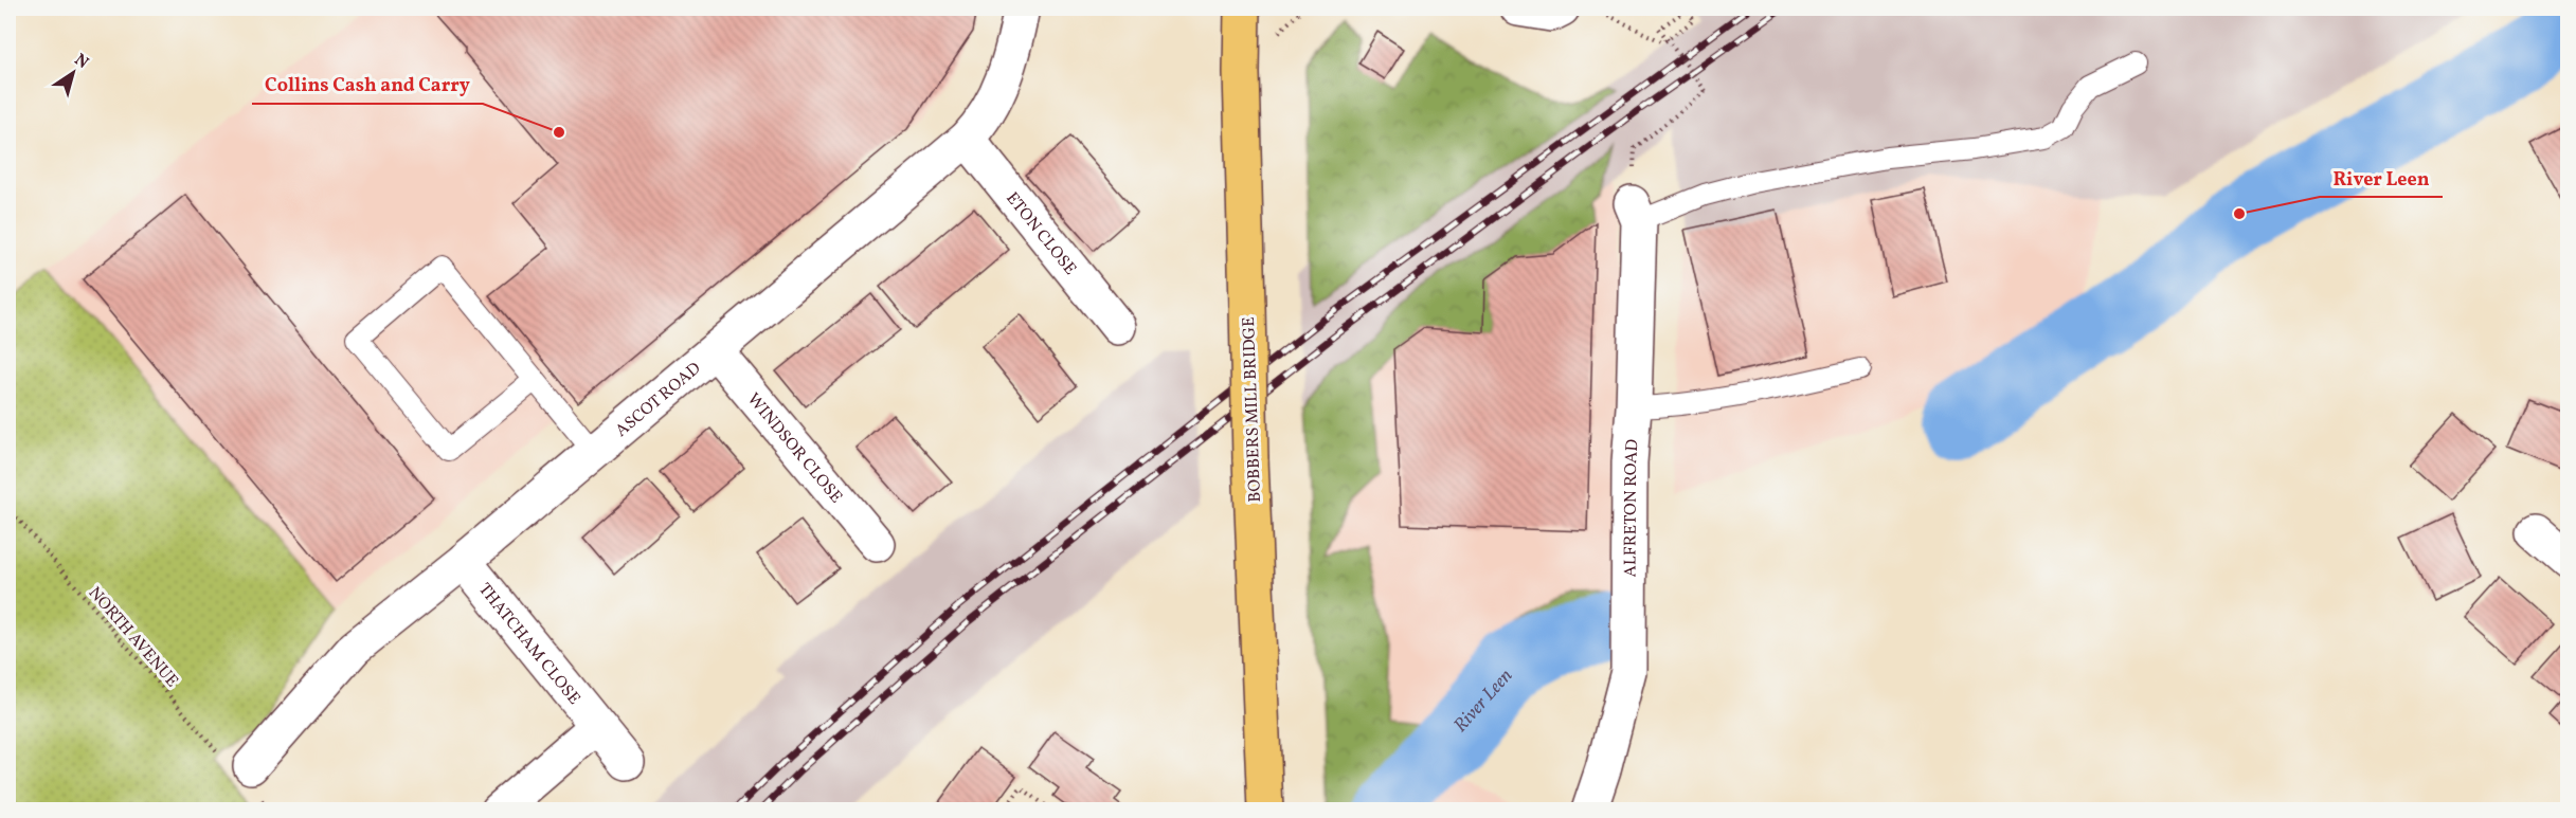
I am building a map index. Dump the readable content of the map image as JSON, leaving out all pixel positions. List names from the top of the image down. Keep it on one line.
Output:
{"streets":{"main road":["BOBBERS MILL BRIDGE"],"street":["ETON CLOSE","ASCOT ROAD","WINDSOR CLOSE","ALFRETON ROAD","THATCHAM CLOSE"],"path":["NORTH AVENUE"]},"crossings":[["ETON CLOSE","ASCOT ROAD"],["ASCOT ROAD","WINDSOR CLOSE"],["ASCOT ROAD","NORTH AVENUE"],["ASCOT ROAD","THATCHAM CLOSE"]],"water":["River Leen"],"places":["Collins Cash and Carry","River Leen"],"north":"top right"}
